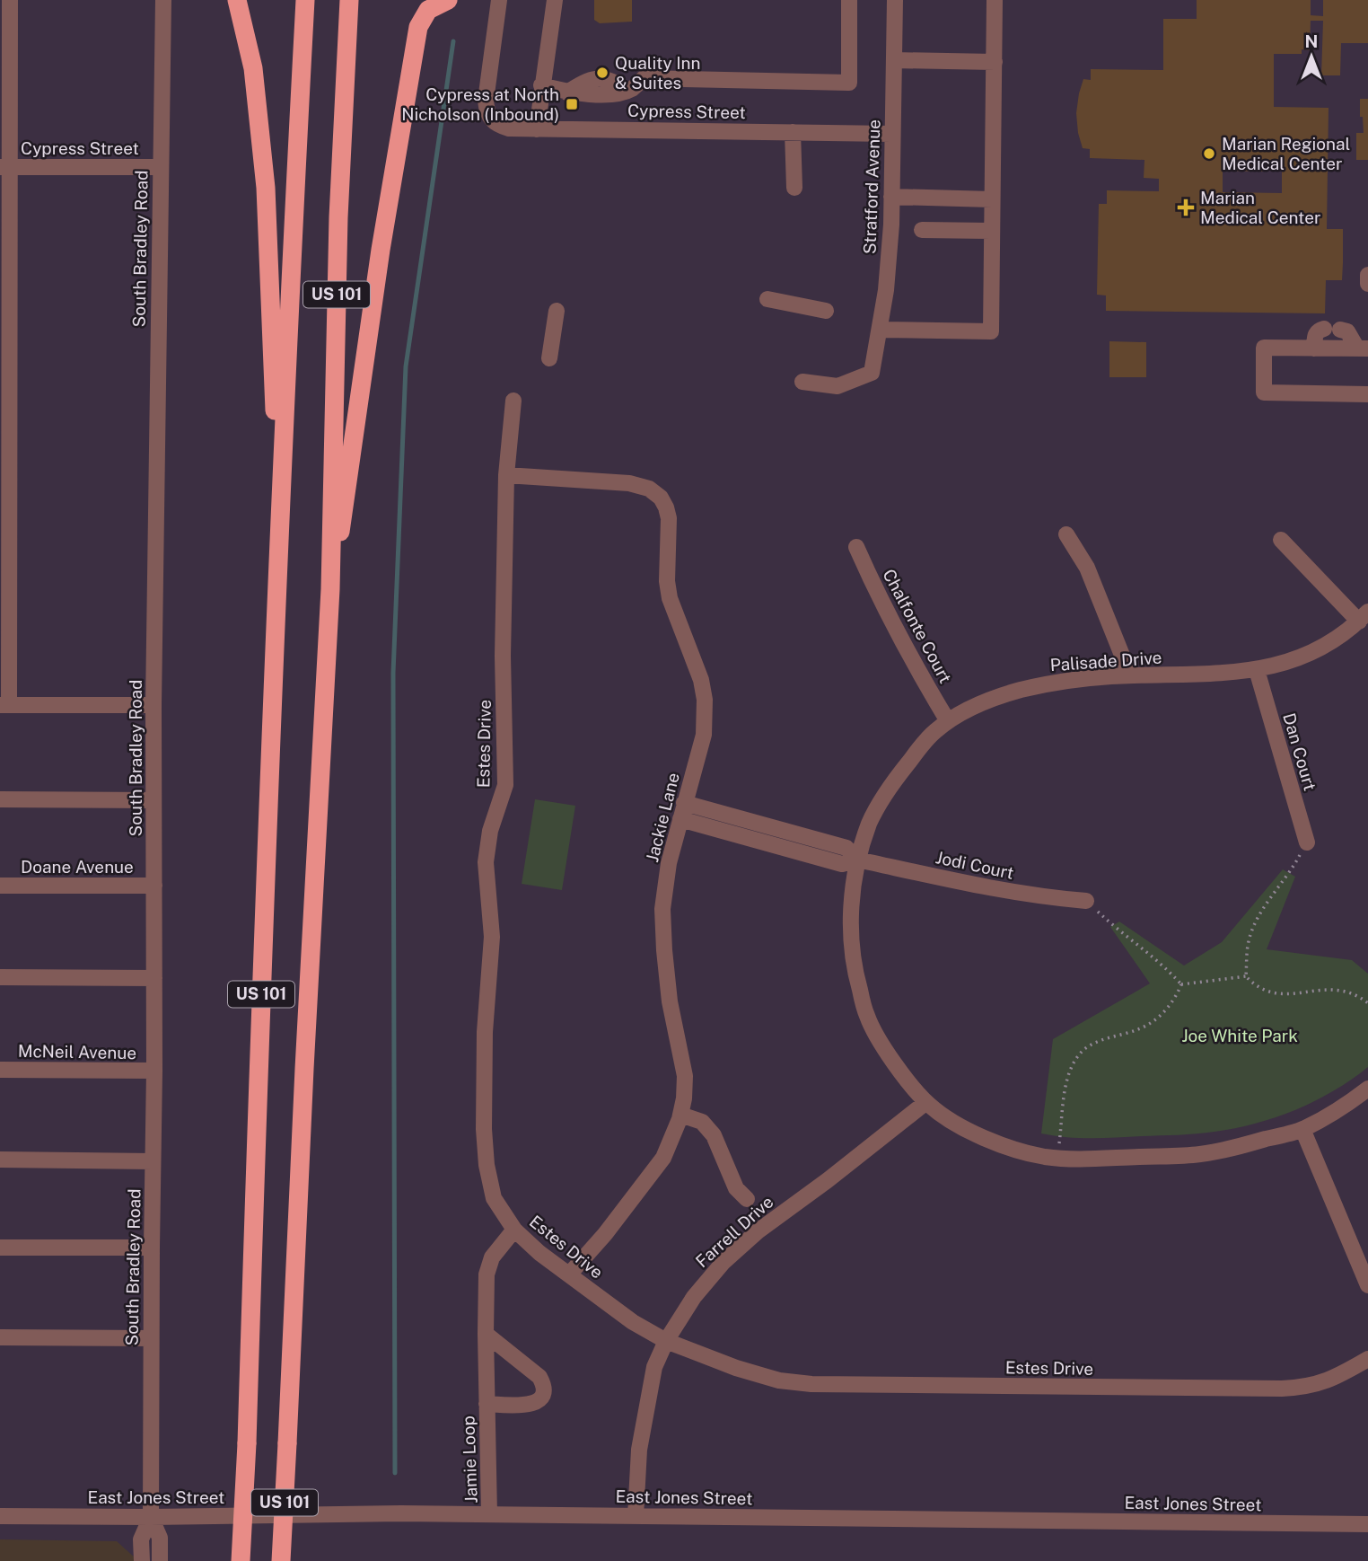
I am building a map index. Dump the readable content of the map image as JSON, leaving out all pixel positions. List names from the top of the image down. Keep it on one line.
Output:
{"streets":{"highway":["US 101"],"street":["Cypress Street","Stratford Avenue","South Bradley Road","Chalfonte Court","Palisade Drive","Estes Drive","Dan Court","Jackie Lane","Jodi Court","Doane Avenue","McNeil Avenue","Farrell Drive","Jamie Loop","East Jones Street"]},"crossings":[["Cypress Street","Stratford Avenue"],["Cypress Street","South Bradley Road"],["South Bradley Road","Doane Avenue"],["South Bradley Road","McNeil Avenue"],["South Bradley Road","East Jones Street"],["Chalfonte Court","Palisade Drive"],["Palisade Drive","Dan Court"],["Palisade Drive","Jodi Court"],["Palisade Drive","Farrell Drive"],["Estes Drive","Jackie Lane"],["Estes Drive","Farrell Drive"],["Estes Drive","Jamie Loop"],["Jackie Lane","Jodi Court"],["Farrell Drive","East Jones Street"],["Jamie Loop","East Jones Street"]],"parks":["Joe White Park"],"places":{"other":["Quality Inn & Suites","Marian Regional Medical Center"],"transit":["Cypress at North Nicholson (Inbound)"],"health":["Marian Medical Center"]},"north":"top"}
